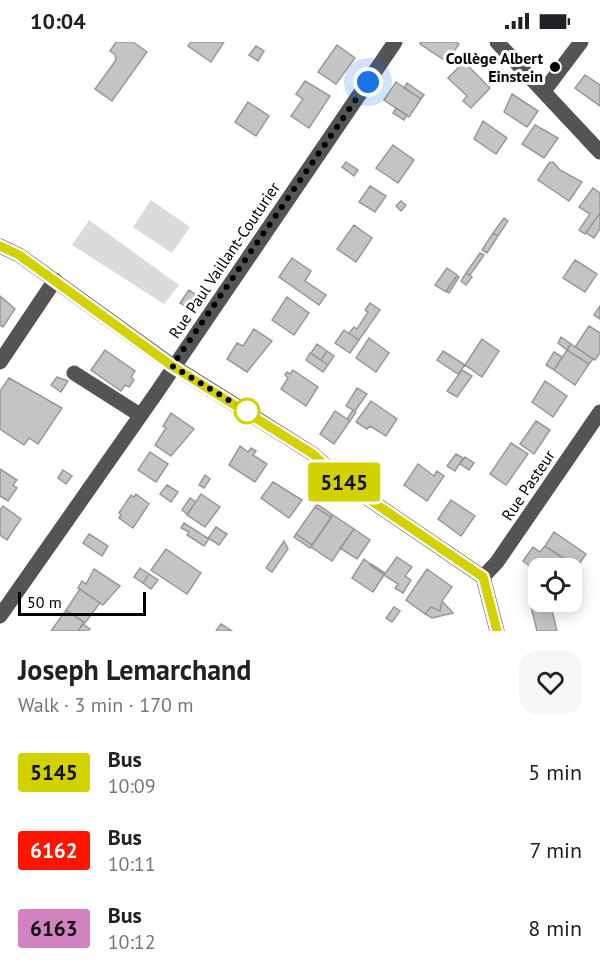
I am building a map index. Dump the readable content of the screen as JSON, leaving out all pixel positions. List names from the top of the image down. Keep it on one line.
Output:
{"streets":{"street":["Rue Paul Vaillant-Couturier","Rue Pasteur"]},"places":["Collège Albert Einstein"],"lines":["bus line 5145"],"scale_bar":"50 m","page":{"status":"10:04","on_map":"5145","scale":"50 m","heading":["Joseph Lemarchand","Walk · 3 min · 170 m"],"list":[{"mark":"5145","name":"Bus","note":"10:09","value":"5 min"},{"mark":"6162","name":"Bus","note":"10:11","value":"7 min"},{"mark":"6163","name":"Bus","note":"10:12","value":"8 min"}]}}
